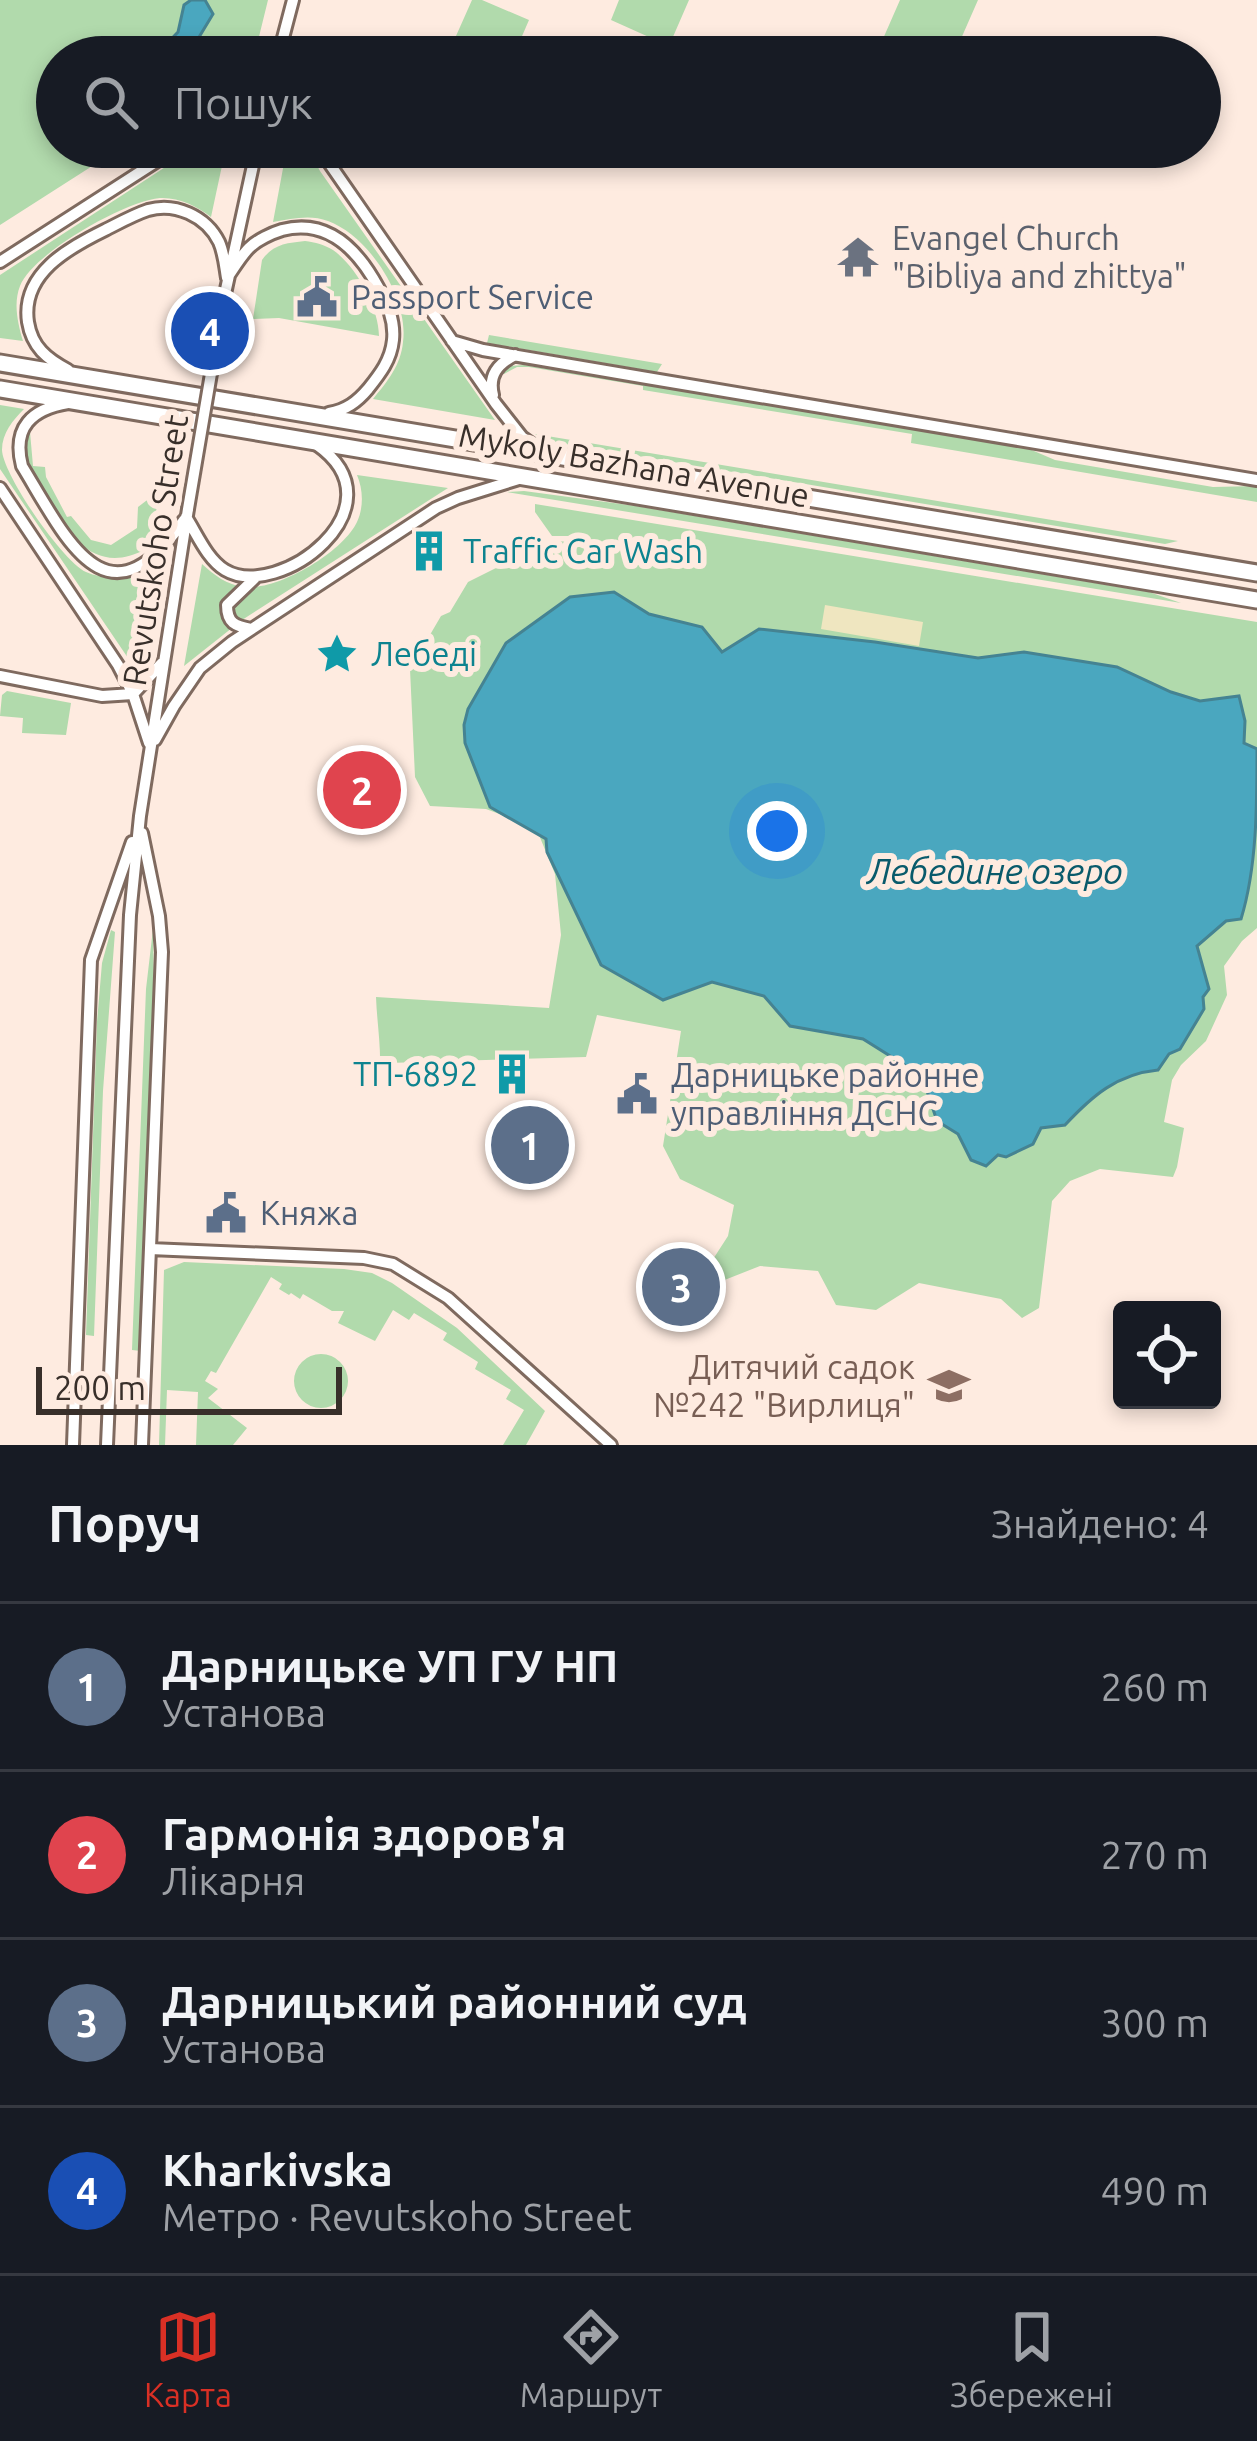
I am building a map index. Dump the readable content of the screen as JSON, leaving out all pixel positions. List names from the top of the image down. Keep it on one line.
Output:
{"streets":{"highway":["Mykoly Bazhana Avenue"],"street":["Revutskoho Street"]},"water":["Лебедине озеро"],"places":{"temple":["Evangel Church \"Bibliya and zhittya\""],"public building":["Passport Service","Дарницьке районне управління ДСНС","Княжа"],"building":["Traffic Car Wash","ТП-6892"],"place":["Лебеді"],"school or university":["Дитячий садок №242 \"Вирлиця\""]},"scale_bar":"200 m","page":{"search":"Пошук","pins":["4","2","1","3"],"scale":"200 m","heading":["Поруч","Знайдено: 4"],"list":[{"mark":"1","name":"Дарницьке УП ГУ НП","note":"Установа","value":"260 m"},{"mark":"2","name":"Гармонія здоров'я","note":"Лікарня","value":"270 m"},{"mark":"3","name":"Дарницький районний суд","note":"Установа","value":"300 m"},{"mark":"4","name":"Kharkivska","note":"Метро · Revutskoho Street","value":"490 m"}],"nav":["Карта","Маршрут","Збережені"]}}
